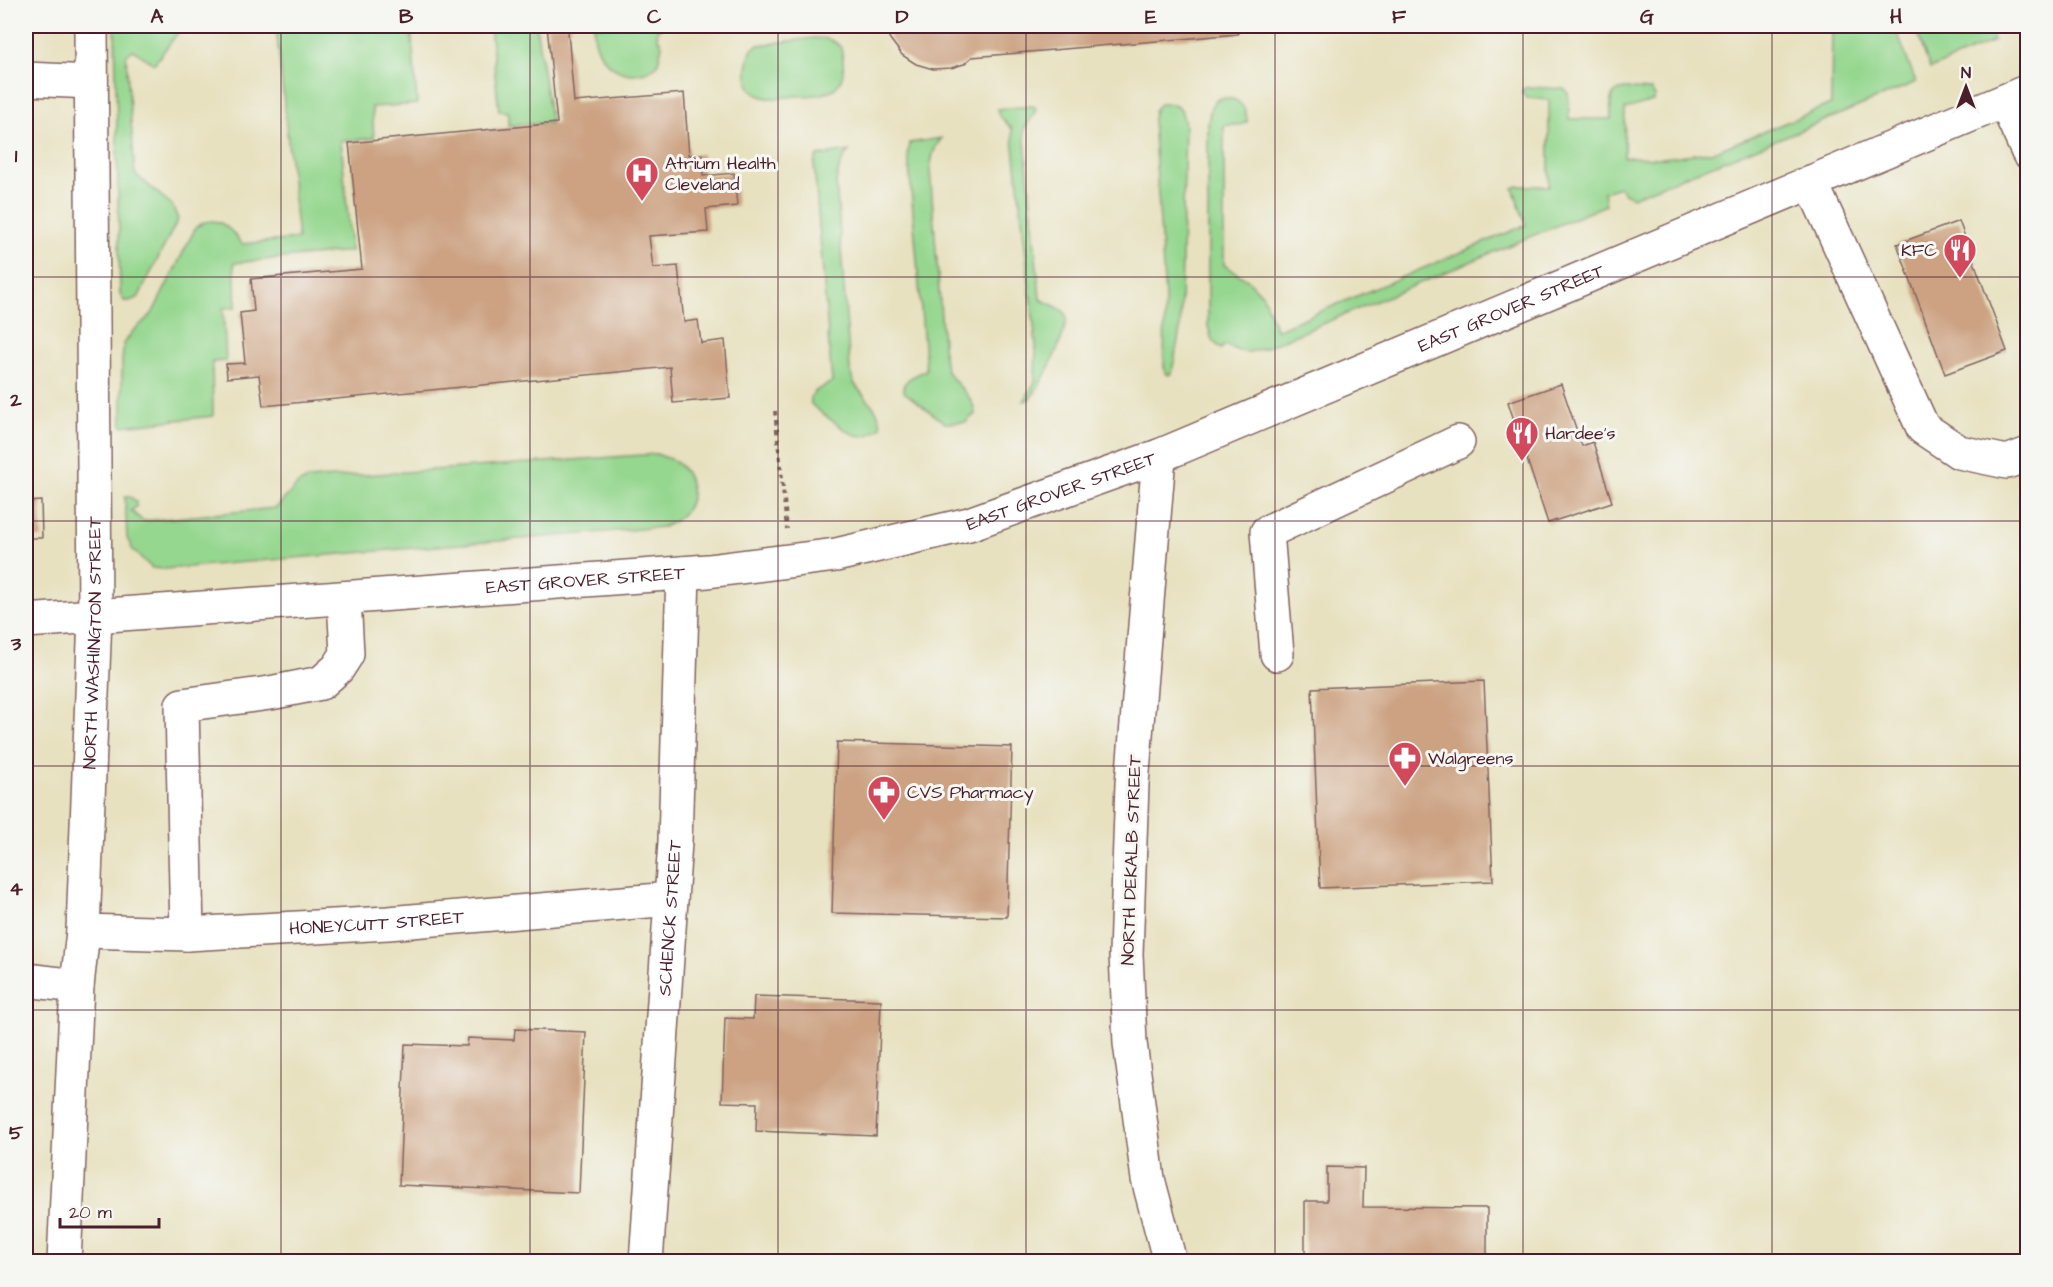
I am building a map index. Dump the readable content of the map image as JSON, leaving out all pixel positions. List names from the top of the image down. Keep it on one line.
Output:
{"streets":{"main road":["EAST GROVER STREET","NORTH WASHINGTON STREET","NORTH DEKALB STREET","SCHENCK STREET","HONEYCUTT STREET"]},"crossings":[["EAST GROVER STREET","NORTH WASHINGTON STREET"],["EAST GROVER STREET","NORTH DEKALB STREET"],["EAST GROVER STREET","SCHENCK STREET"],["NORTH WASHINGTON STREET","HONEYCUTT STREET"],["SCHENCK STREET","HONEYCUTT STREET"]],"places":{"hospital":["Atrium Health Cleveland"],"restaurant":["KFC","Hardee's"],"pharmacy":["Walgreens","CVS Pharmacy"]},"scale_bar":"20 m","north":"top","grid":{"columns":["A","B","C","D","E","F","G","H"],"rows":["1","2","3","4","5"]}}
